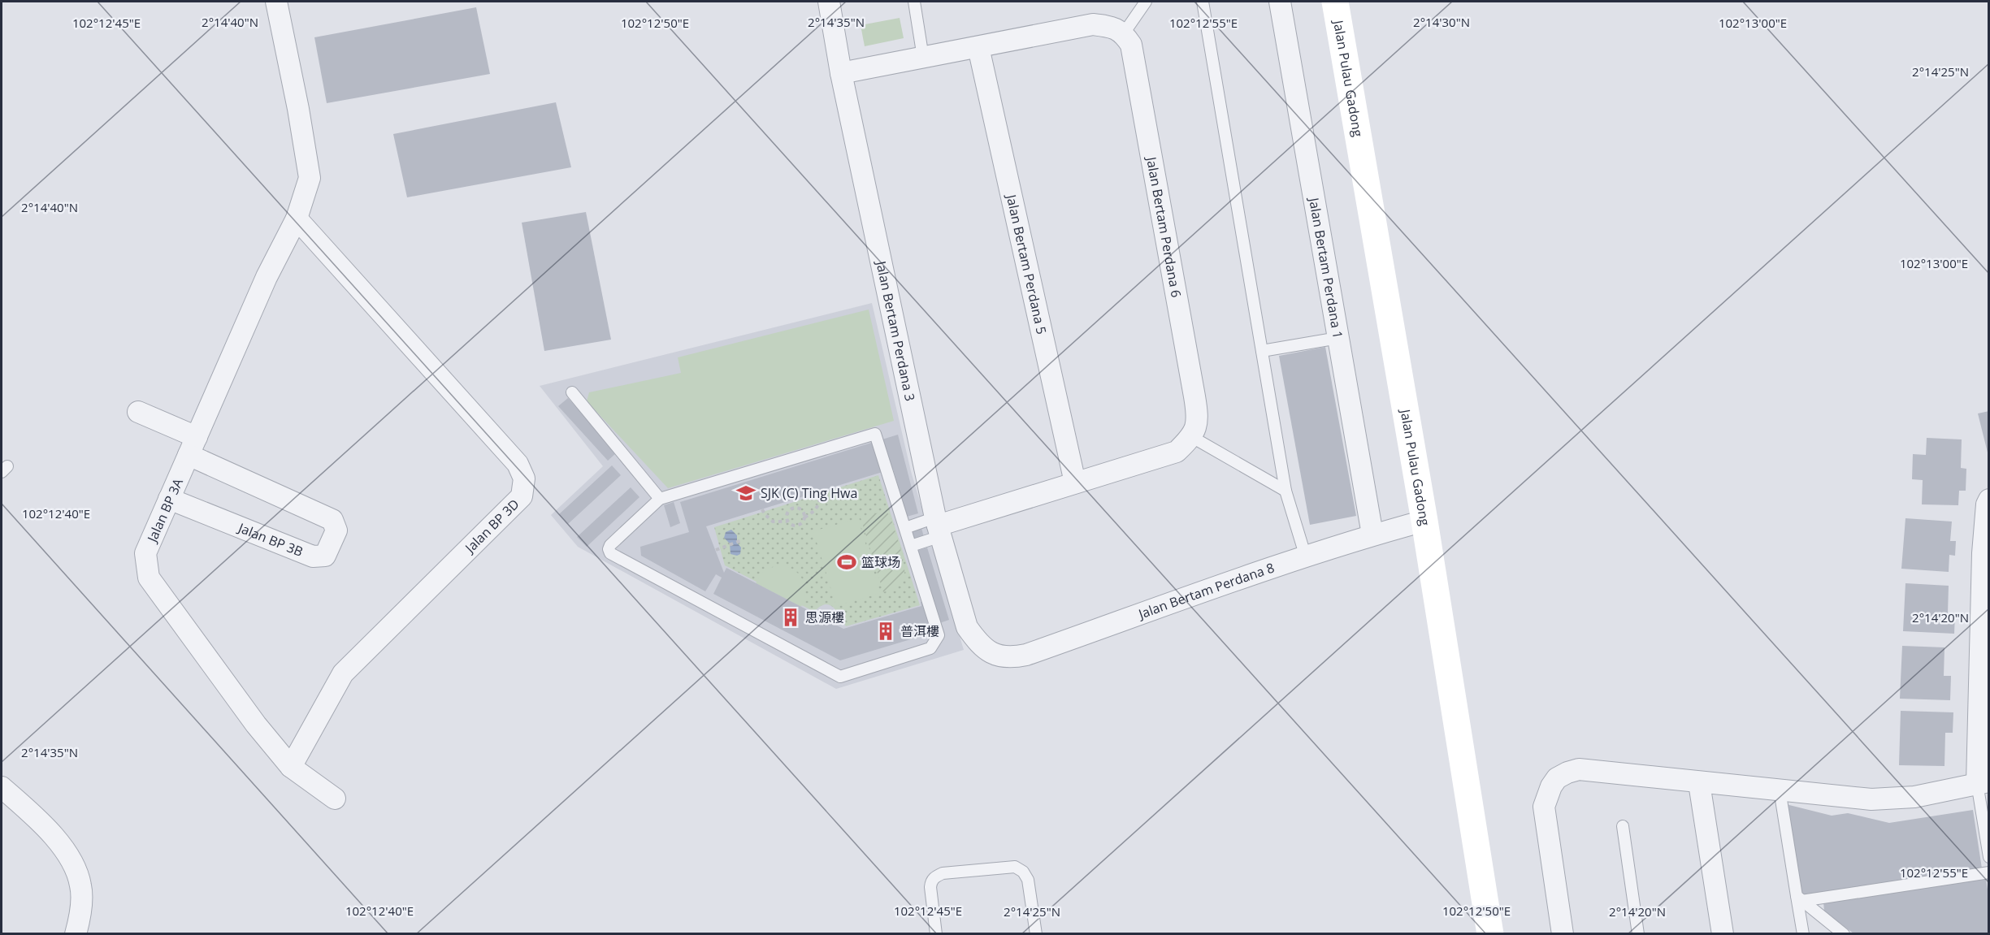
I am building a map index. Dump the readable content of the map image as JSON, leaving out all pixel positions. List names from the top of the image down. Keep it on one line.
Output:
{"streets":{"main road":["Jalan Pulau Gadong"],"street":["Jalan Bertam Perdana 6","Jalan Bertam Perdana 5","Jalan Bertam Perdana 1","Jalan Bertam Perdana 3","Jalan BP 3A","Jalan BP 3D","Jalan BP 3B","Jalan Bertam Perdana 8"]},"crossings":[["Jalan Pulau Gadong","Jalan Bertam Perdana 8"],["Jalan Bertam Perdana 1","Jalan Bertam Perdana 8"],["Jalan Bertam Perdana 3","Jalan Bertam Perdana 8"],["Jalan BP 3A","Jalan BP 3D"],["Jalan BP 3A","Jalan BP 3B"]],"places":{"school or university":["SJK (C) Ting Hwa"],"sports":["篮球场"],"building":["思源樓","普洱樓"]},"coordinates":["2°14'40\"N","2°14'35\"N","2°14'30\"N","102°12'45\"E","102°12'50\"E","102°12'55\"E","102°13'00\"E","2°14'25\"N","102°12'40\"E","2°14'20\"N"]}
